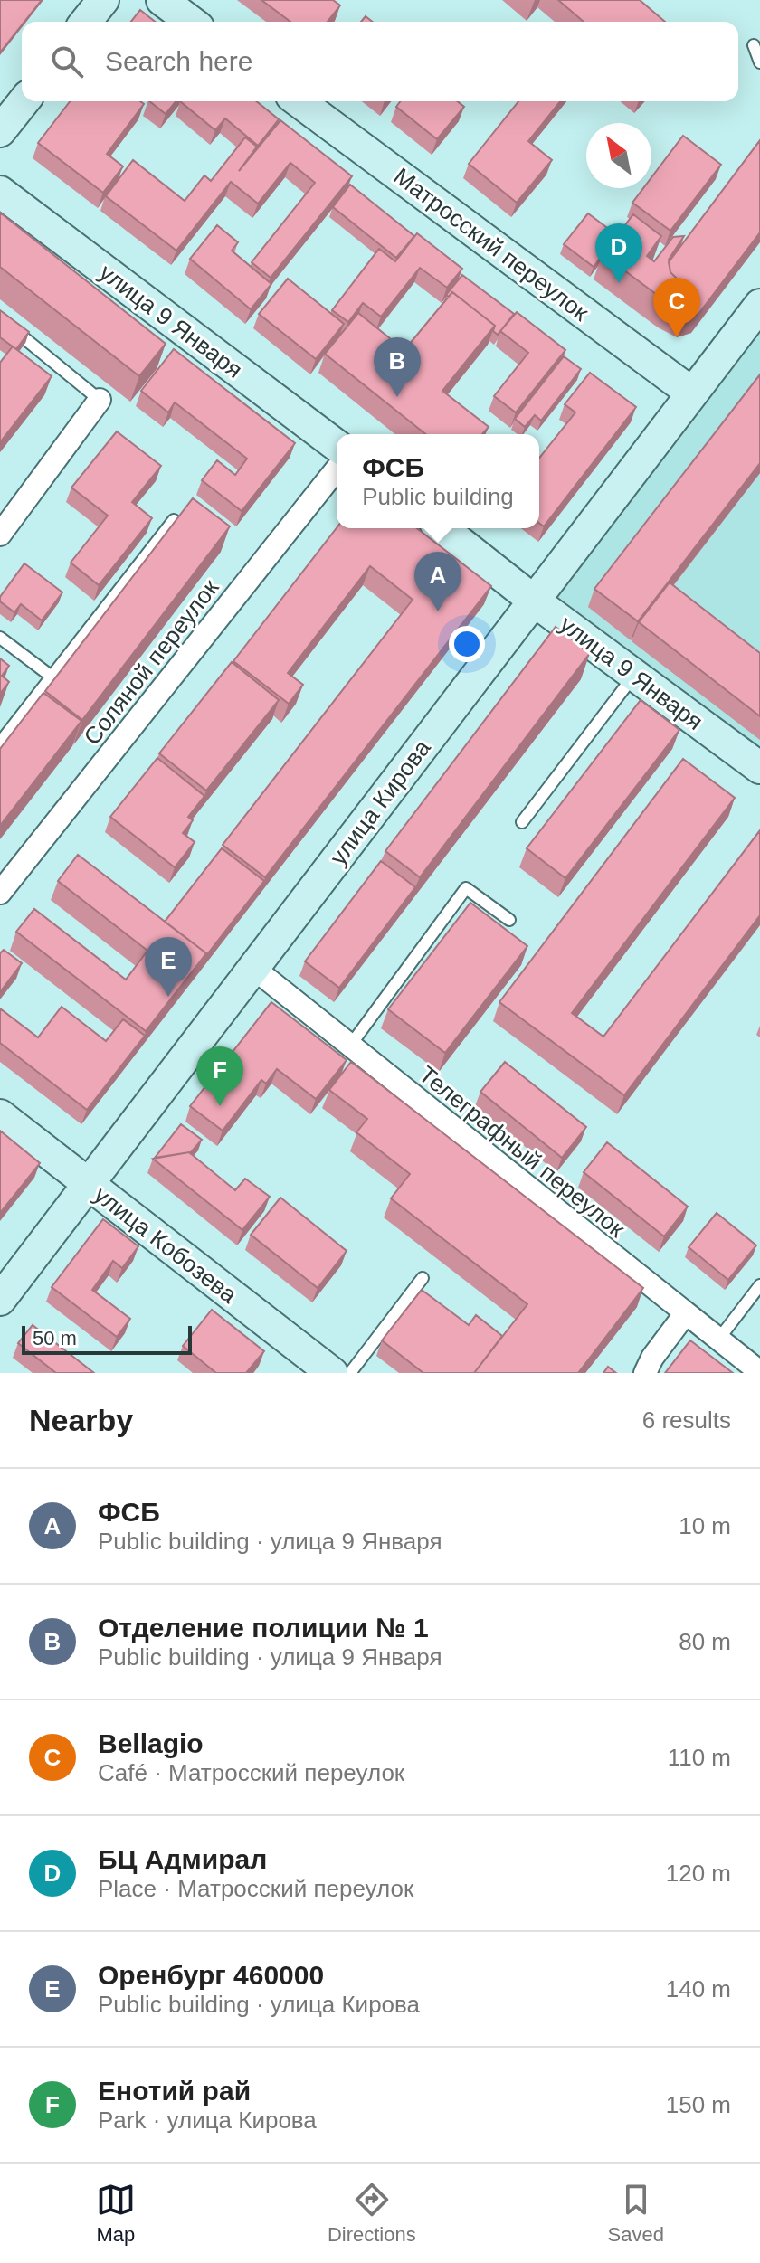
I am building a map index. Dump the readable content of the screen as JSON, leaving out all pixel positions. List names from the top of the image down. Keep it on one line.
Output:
{"streets":{"main road":["Матросский переулок","улица 9 Января","улица Кирова","улица Кобозева"],"street":["Соляной переулок","Телеграфный переулок"]},"crossings":[["Матросский переулок","улица Кирова"],["улица 9 Января","улица Кирова"],["улица Кирова","Телеграфный переулок"],["улица Кирова","улица Кобозева"]],"scale_bar":"50 m","north":"top left","page":{"search":"Search here","pins":["D","C","B","A","E","F"],"popup":["ФСБ","Public building"],"scale":"50 m","heading":["Nearby","6 results"],"list":[{"mark":"A","name":"ФСБ","note":"Public building · улица 9 Января","value":"10 m"},{"mark":"B","name":"Отделение полиции № 1","note":"Public building · улица 9 Января","value":"80 m"},{"mark":"C","name":"Bellagio","note":"Café · Матросский переулок","value":"110 m"},{"mark":"D","name":"БЦ Адмирал","note":"Place · Матросский переулок","value":"120 m"},{"mark":"E","name":"Оренбург 460000","note":"Public building · улица Кирова","value":"140 m"},{"mark":"F","name":"Енотий рай","note":"Park · улица Кирова","value":"150 m"}],"nav":["Map","Directions","Saved"]}}
